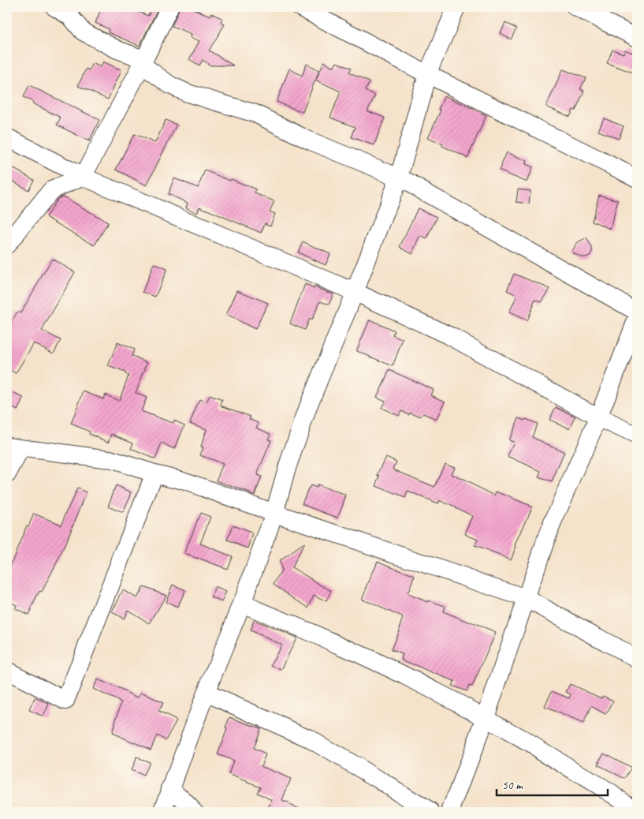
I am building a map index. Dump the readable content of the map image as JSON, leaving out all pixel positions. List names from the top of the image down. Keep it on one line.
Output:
{"scale_bar":"50 m"}
